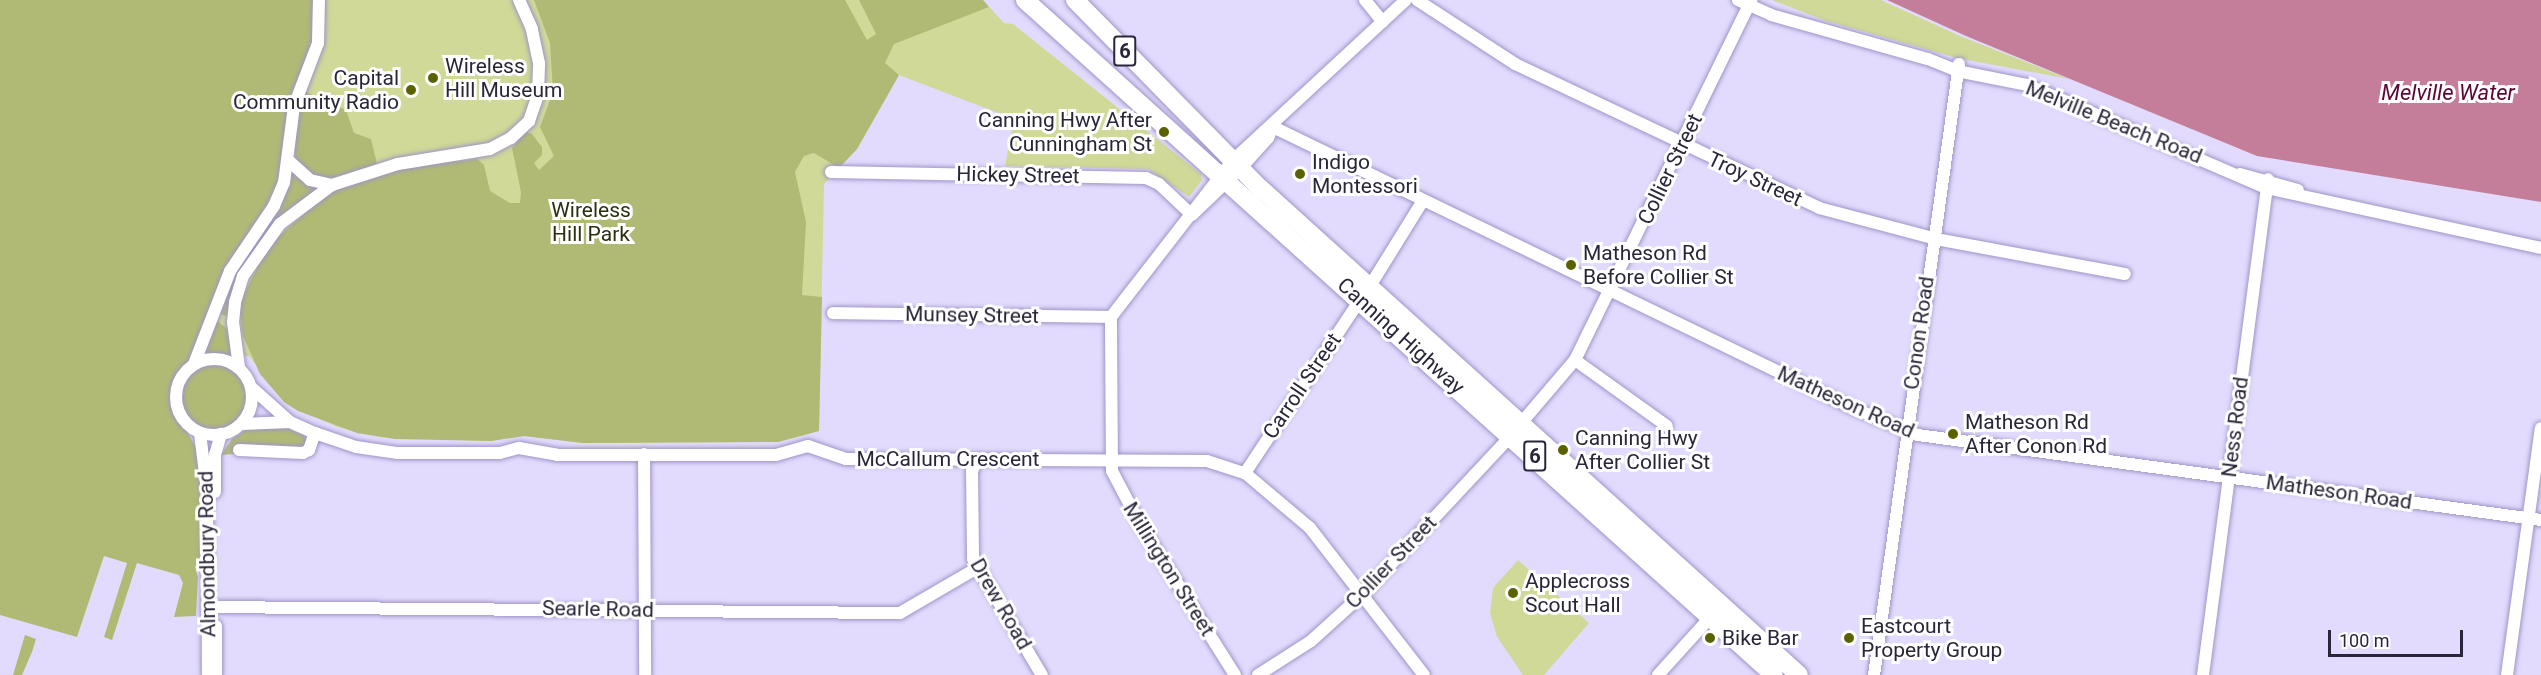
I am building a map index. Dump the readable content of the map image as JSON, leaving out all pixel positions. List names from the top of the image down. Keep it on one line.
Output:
{"streets":{"highway":["6","Canning Highway"],"street":["Melville Beach Road","Collier Street","Hickey Street","Troy Street","Munsey Street","Conon Road","Carroll Street","Matheson Road","Ness Road","McCallum Crescent","Almondbury Road","Millington Street","Drew Road","Searle Road"]},"crossings":[["Melville Beach Road","Collier Street"],["Melville Beach Road","Conon Road"],["Melville Beach Road","Ness Road"],["Collier Street","Troy Street"],["Collier Street","Canning Highway"],["Collier Street","Matheson Road"],["Collier Street","McCallum Crescent"],["Troy Street","Conon Road"],["Munsey Street","Millington Street"],["Conon Road","Matheson Road"],["Canning Highway","Carroll Street"],["Carroll Street","Matheson Road"],["Carroll Street","McCallum Crescent"],["Matheson Road","Ness Road"],["McCallum Crescent","Almondbury Road"],["McCallum Crescent","Millington Street"],["McCallum Crescent","Drew Road"],["Almondbury Road","Searle Road"],["Drew Road","Searle Road"]],"water":["Melville Water"],"parks":["Wireless Hill Park"],"places":["Wireless Hill Museum","Capital Community Radio","Canning Hwy After Cunningham St","Indigo Montessori","Matheson Rd Before Collier St","Matheson Rd After Conon Rd","Canning Hwy After Collier St","Applecross Scout Hall","Bike Bar","Eastcourt Property Group"],"scale_bar":"100 m"}
